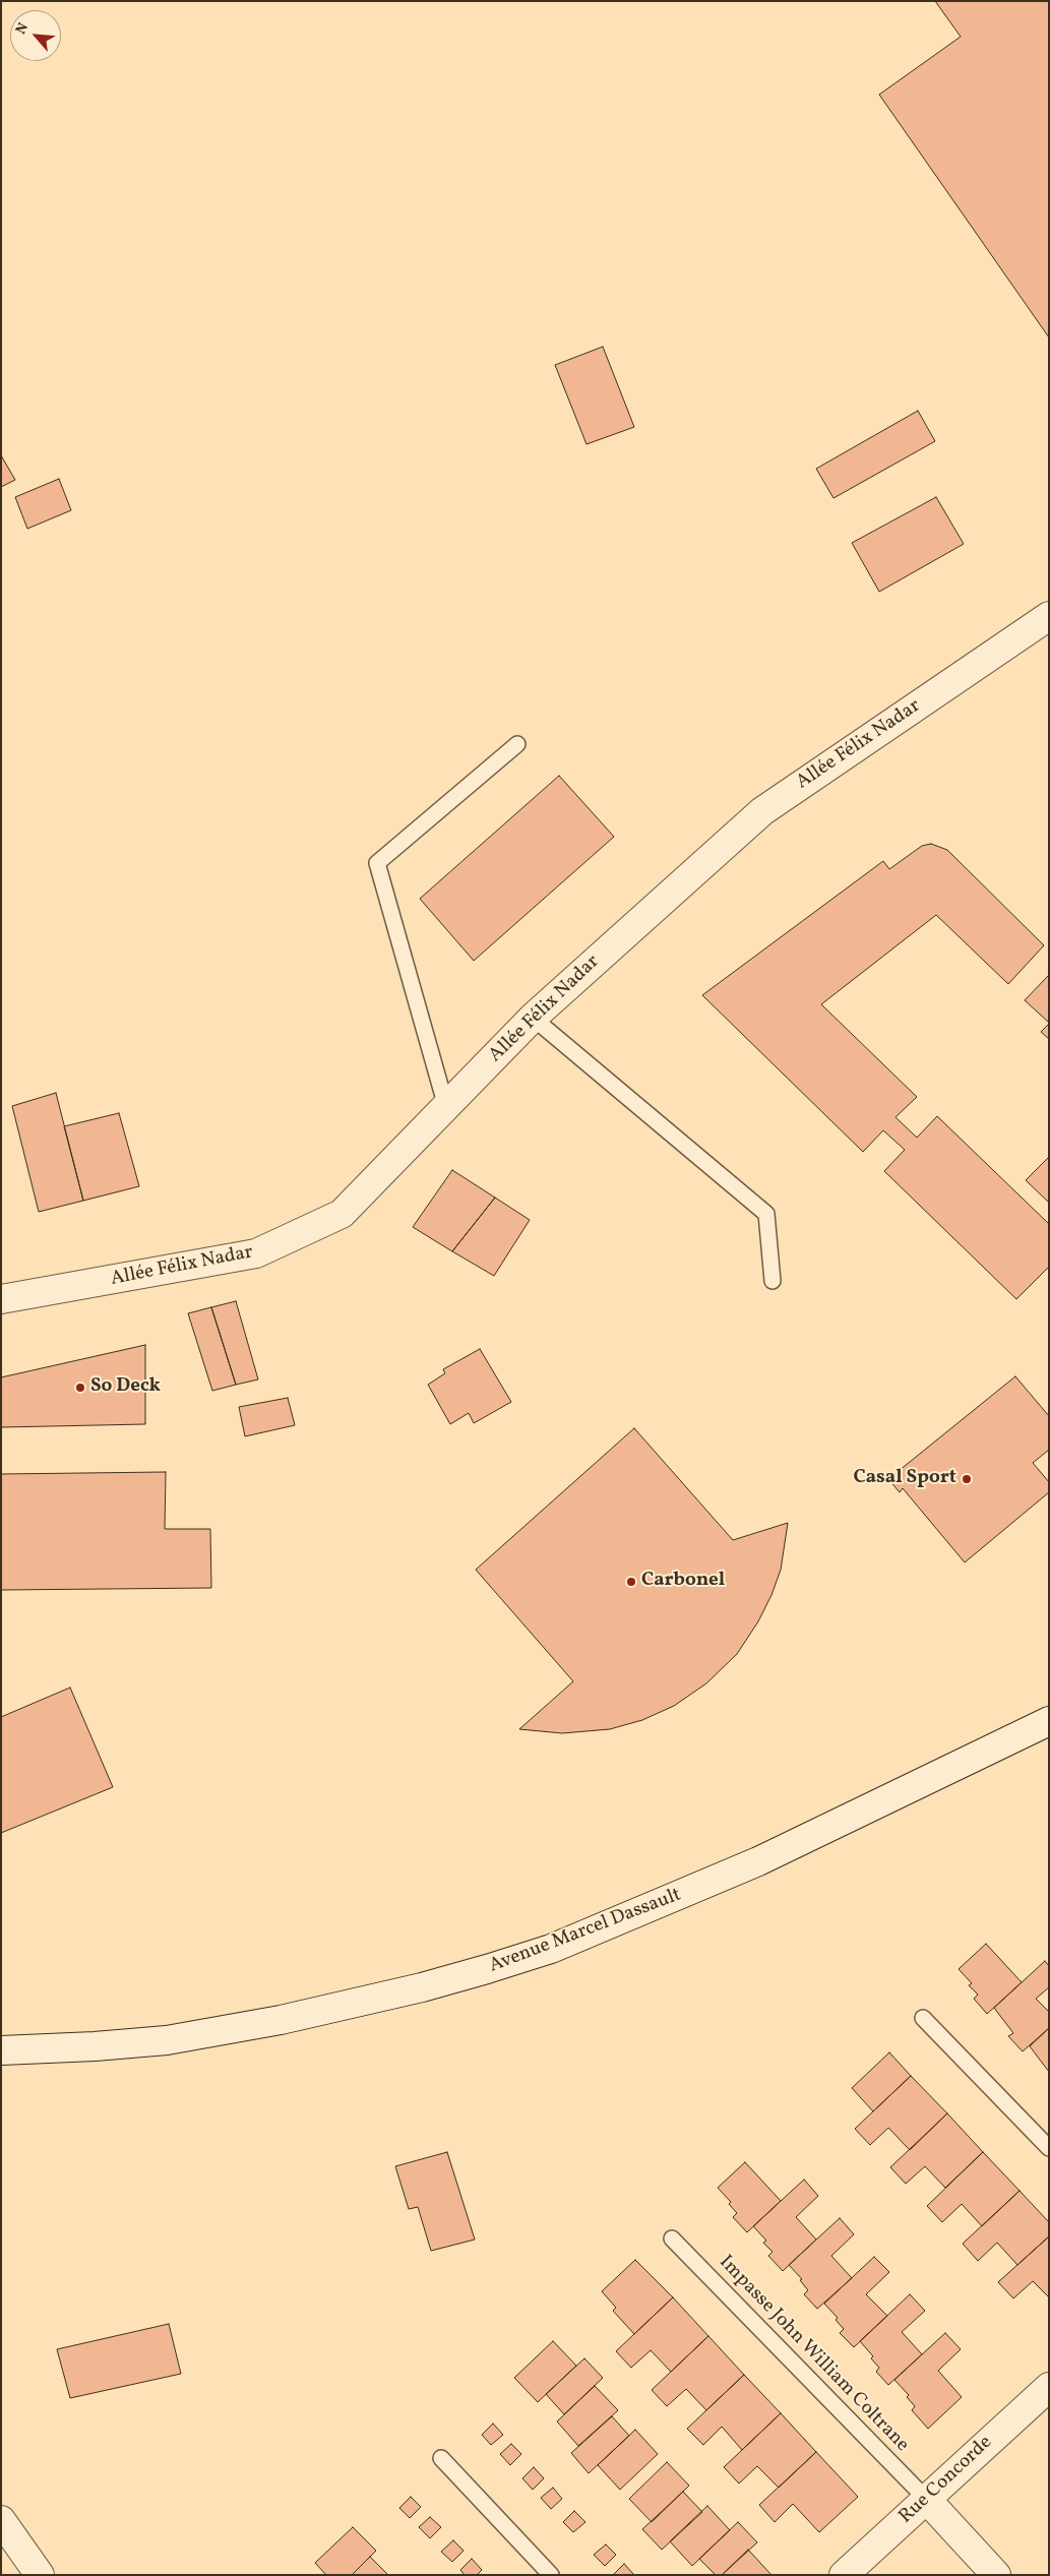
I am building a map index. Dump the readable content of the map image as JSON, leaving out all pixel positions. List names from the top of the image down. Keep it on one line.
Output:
{"streets":{"street":["Allée Félix Nadar","Avenue Marcel Dassault","Rue Concorde"],"lane":["Impasse John William Coltrane"]},"crossings":[["Impasse John William Coltrane","Rue Concorde"]],"places":["So Deck","Casal Sport","Carbonel"],"north":"top left"}
